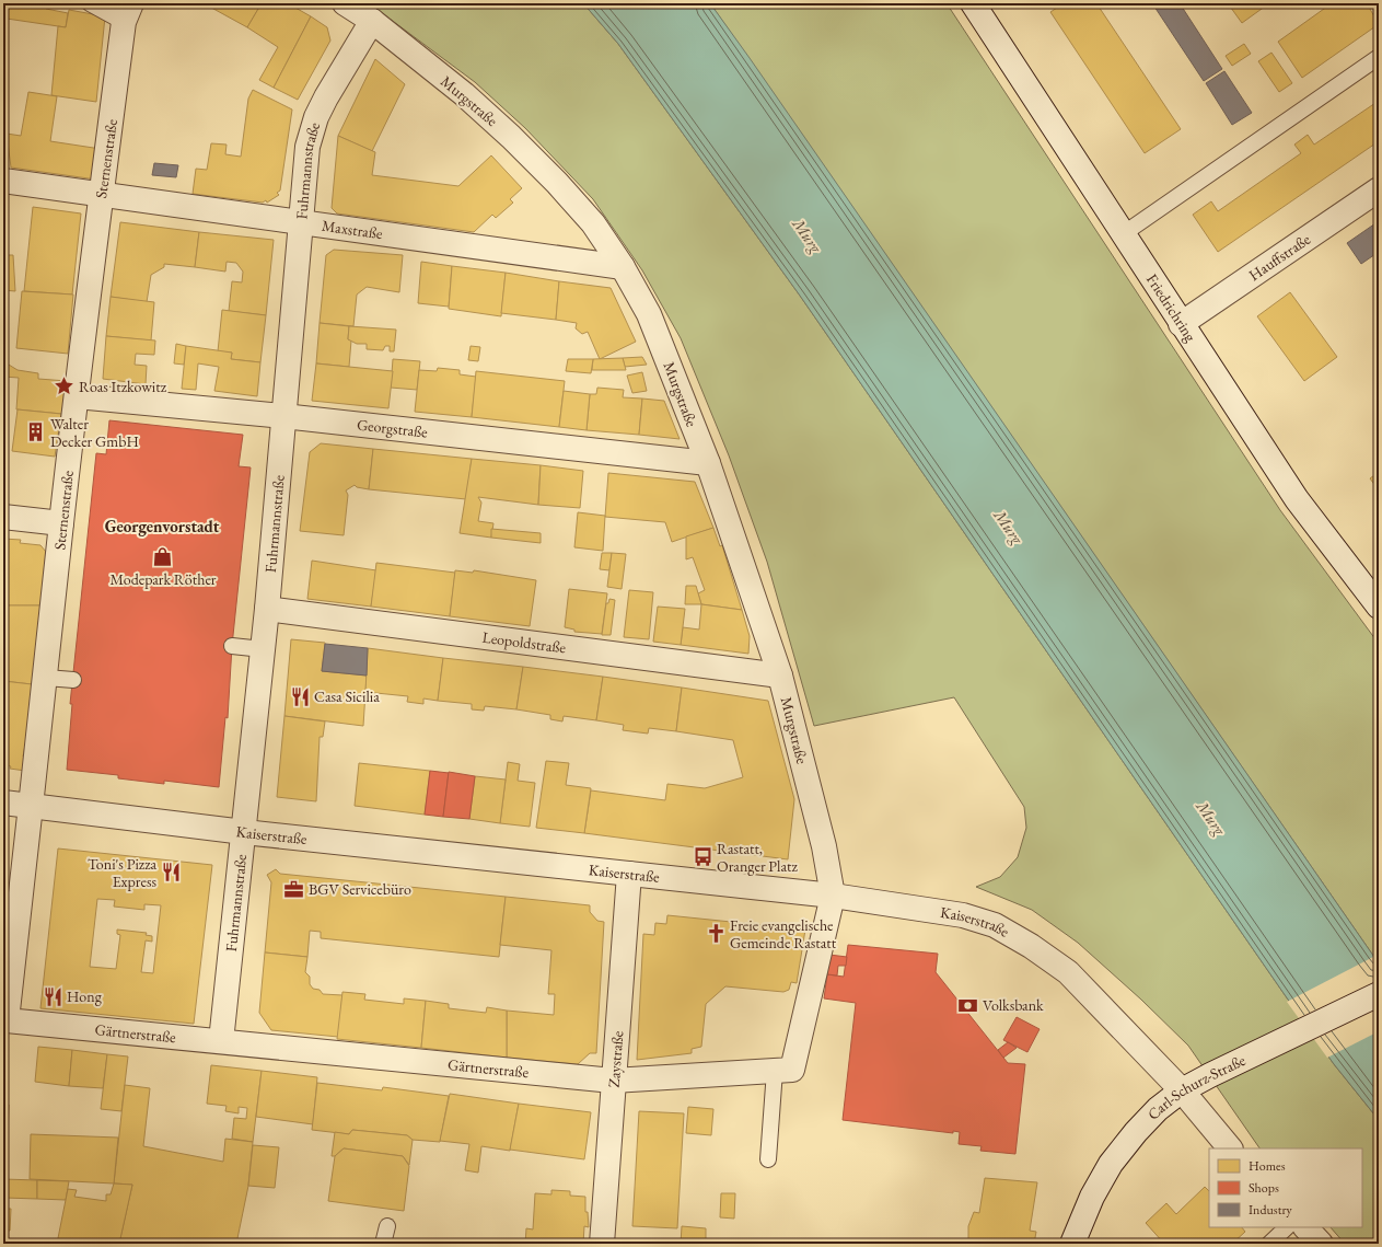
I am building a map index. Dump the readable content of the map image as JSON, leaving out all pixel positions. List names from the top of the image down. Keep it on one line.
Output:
{"streets":{"street":["Murgstraße","Sternenstraße","Fuhrmannstraße","Maxstraße","Hauffstraße","Friedrichring","Georgstraße","Leopoldstraße","Kaiserstraße","Gärtnerstraße","Zaystraße","Carl-Schurz-Straße"]},"crossings":[["Murgstraße","Fuhrmannstraße"],["Murgstraße","Maxstraße"],["Murgstraße","Georgstraße"],["Murgstraße","Leopoldstraße"],["Murgstraße","Kaiserstraße"],["Murgstraße","Gärtnerstraße"],["Sternenstraße","Maxstraße"],["Sternenstraße","Georgstraße"],["Sternenstraße","Kaiserstraße"],["Sternenstraße","Gärtnerstraße"],["Fuhrmannstraße","Maxstraße"],["Fuhrmannstraße","Georgstraße"],["Fuhrmannstraße","Leopoldstraße"],["Fuhrmannstraße","Kaiserstraße"],["Fuhrmannstraße","Gärtnerstraße"],["Hauffstraße","Friedrichring"],["Kaiserstraße","Gärtnerstraße"],["Kaiserstraße","Zaystraße"],["Kaiserstraße","Carl-Schurz-Straße"],["Gärtnerstraße","Zaystraße"]],"districts":["Georgenvorstadt"],"water":["Murg"],"places":{"place":["Roas Itzkowitz"],"building":["Walter Decker GmbH"],"shop":["Modepark Röther"],"restaurant":["Casa Sicilia","Toni's Pizza Express","Hong"],"bus stop":["Rastatt, Oranger Platz"],"office":["BGV Servicebüro"],"church":["Freie evangelische Gemeinde Rastatt"],"bank":["Volksbank"]},"legend":["Homes","Shops","Industry"]}
